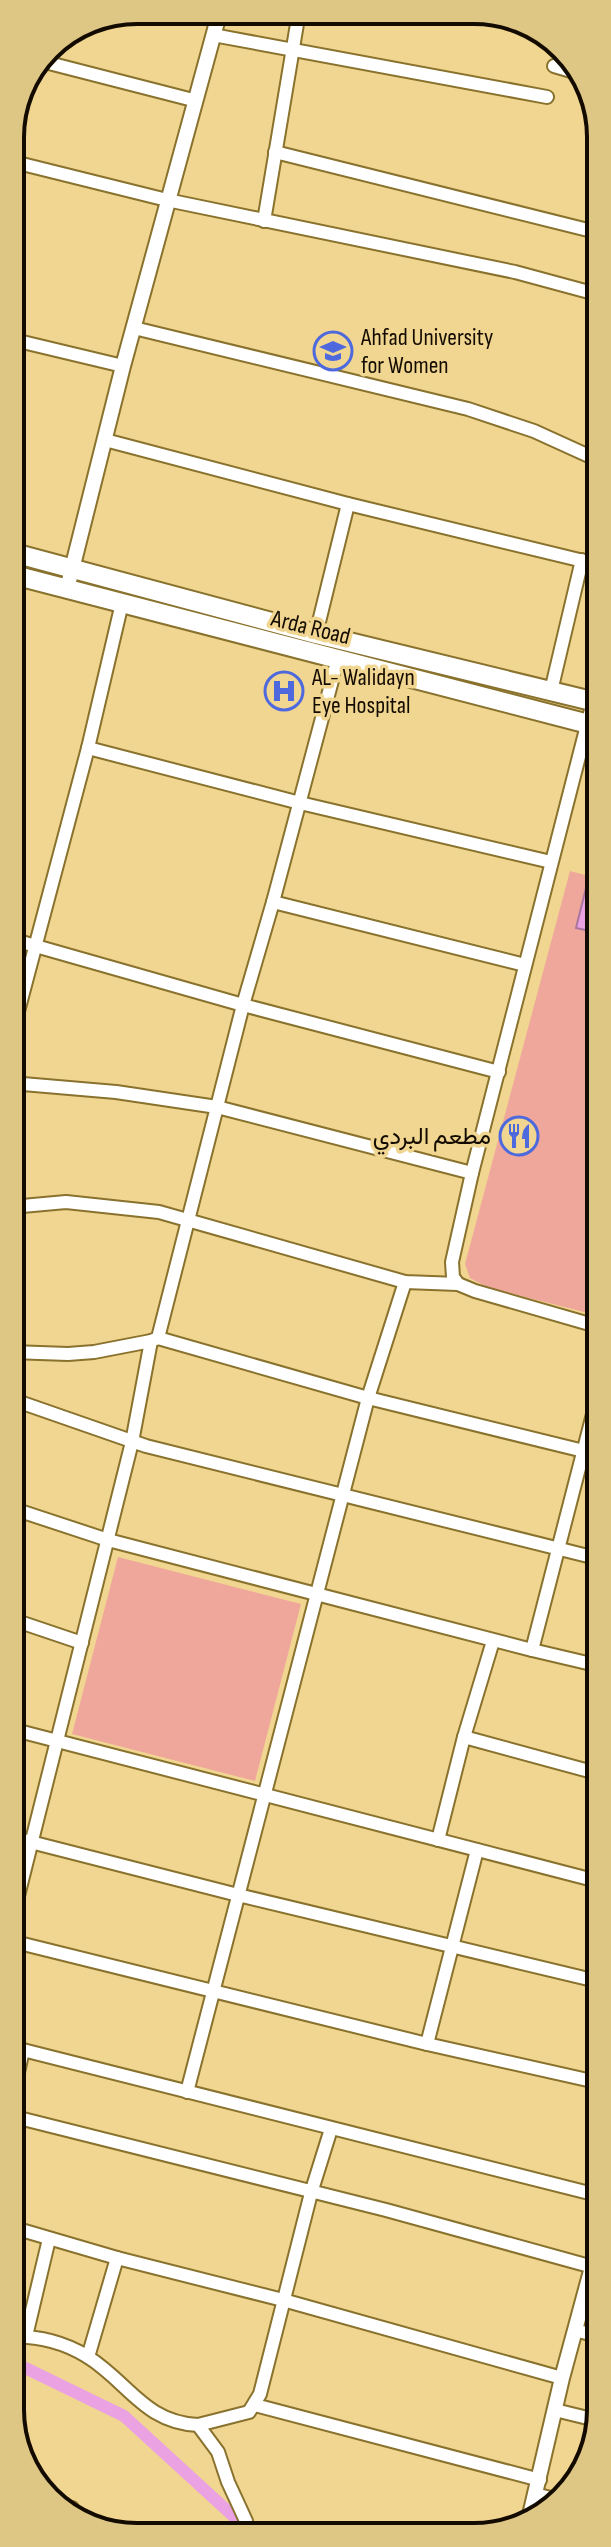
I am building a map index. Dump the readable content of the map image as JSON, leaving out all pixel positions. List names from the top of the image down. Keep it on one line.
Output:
{"streets":{"main road":["Arda Road"]},"places":{"school or university":["Ahfad University for Women"],"hospital":["AL- Walidayn Eye Hospital"],"restaurant":["مطعم البردي"]}}
